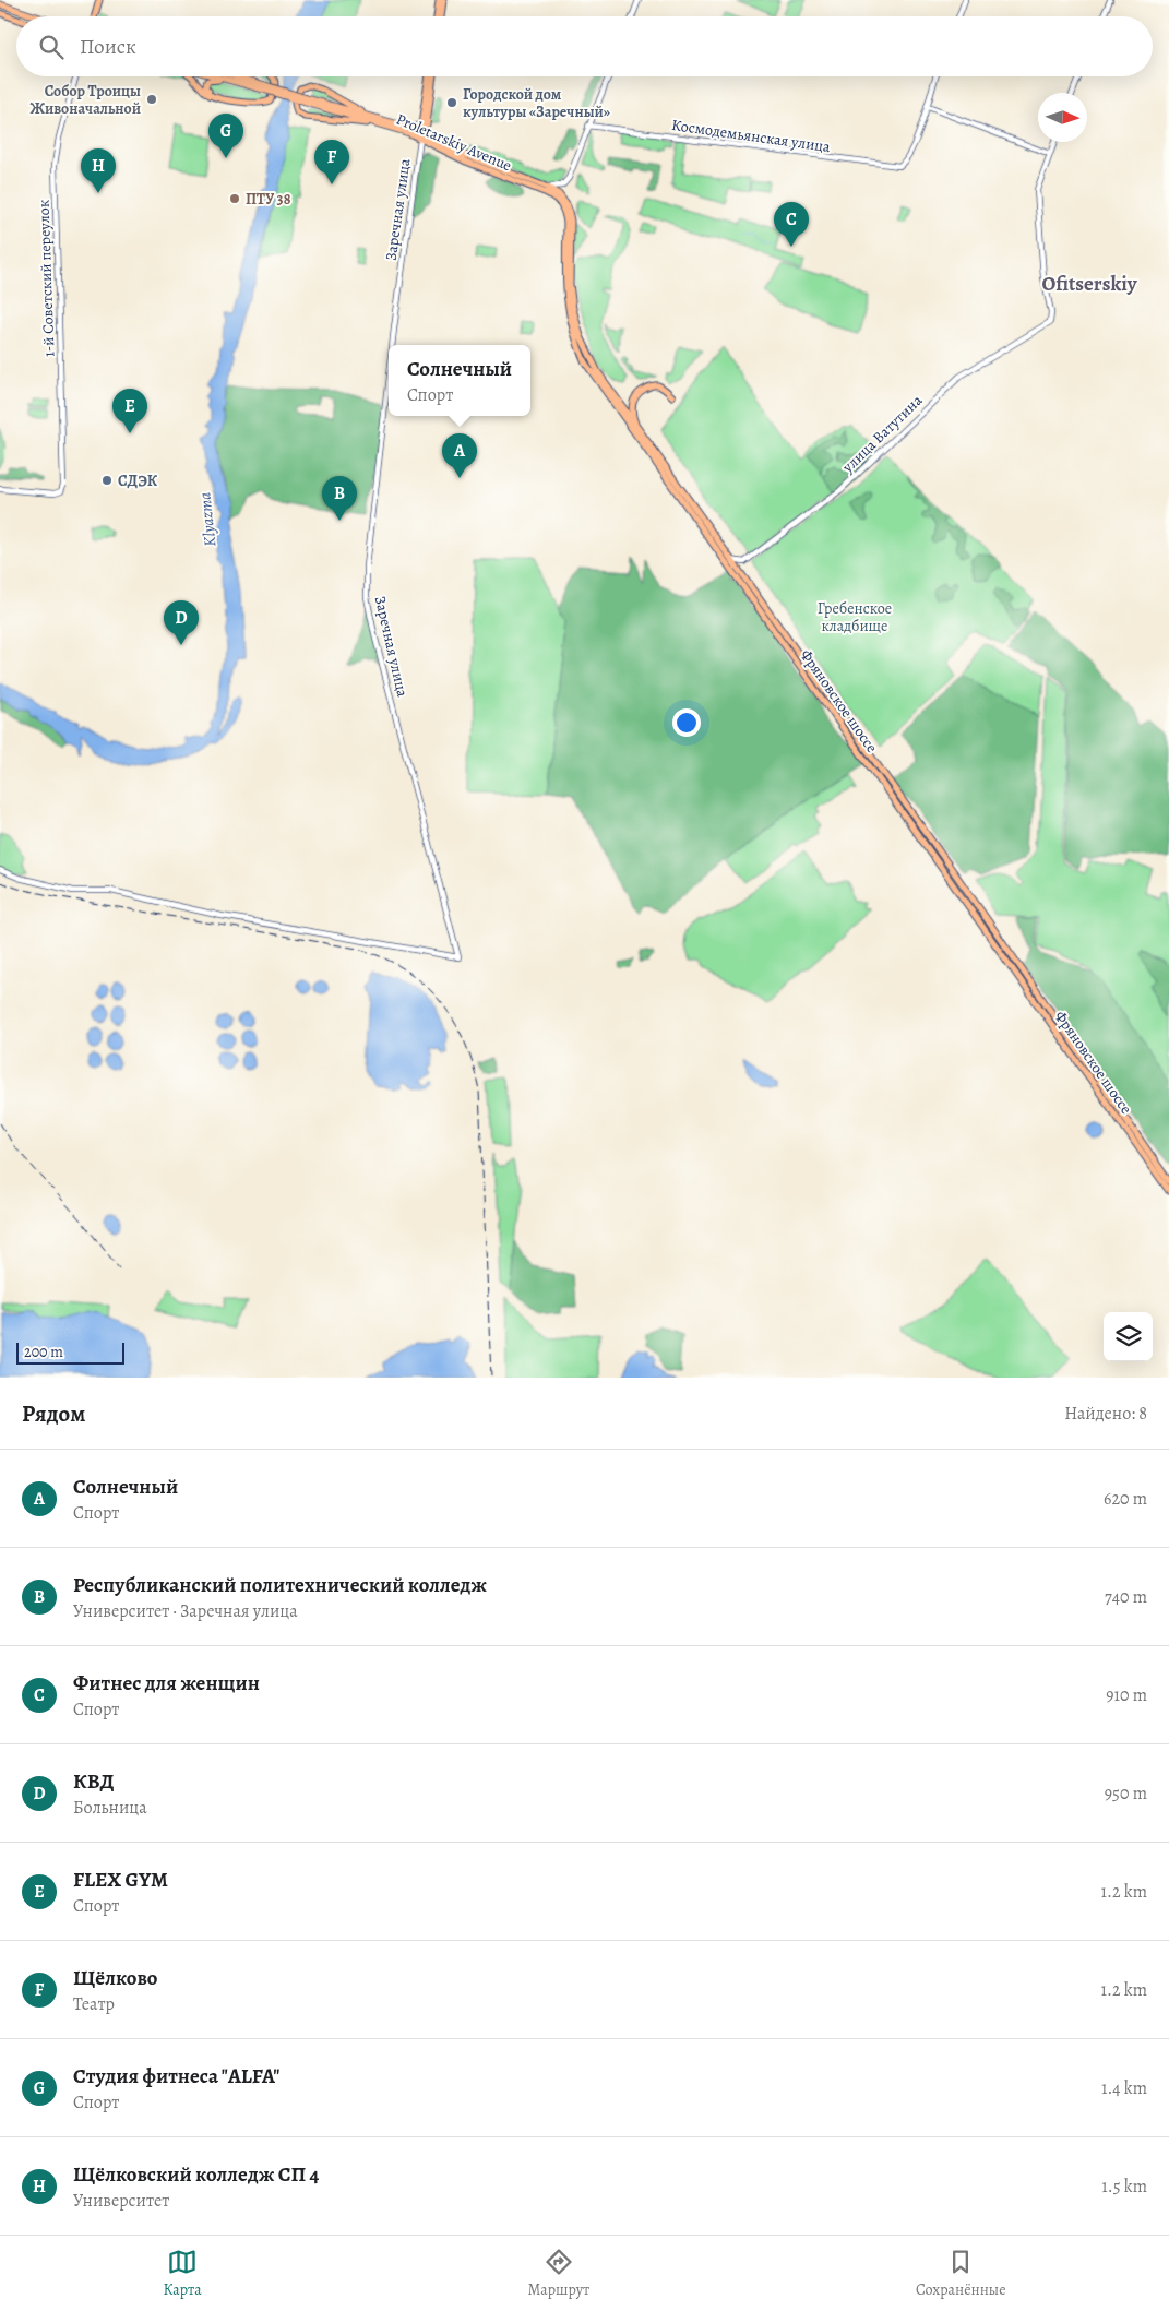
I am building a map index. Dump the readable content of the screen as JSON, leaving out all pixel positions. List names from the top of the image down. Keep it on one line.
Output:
{"streets":{"main road":["Proletarskiy Avenue","Фряновское шоссе"],"street":["Космодемьянская улица","Заречная улица","1-й Советский переулок","улица Ватутина"]},"crossings":[["Proletarskiy Avenue","Заречная улица"],["Proletarskiy Avenue","Фряновское шоссе"]],"districts":["Ofitserskiy"],"water":["Klyazma"],"parks":["Гребенское кладбище"],"places":["Собор Троицы Живоначальной","Городской дом культуры «Заречный»","ПТУ 38","СДЭК"],"scale_bar":"200 m","north":"right","page":{"search":"Поиск","pins":["G","F","H","C","E","A","B","D"],"popup":["Солнечный","Спорт"],"scale":"200 m","heading":["Рядом","Найдено: 8"],"list":[{"mark":"A","name":"Солнечный","note":"Спорт","value":"620 m"},{"mark":"B","name":"Республиканский политехнический колледж","note":"Университет · Заречная улица","value":"740 m"},{"mark":"C","name":"Фитнес для женщин","note":"Спорт","value":"910 m"},{"mark":"D","name":"КВД","note":"Больница","value":"950 m"},{"mark":"E","name":"FLEX GYM","note":"Спорт","value":"1.2 km"},{"mark":"F","name":"Щёлково","note":"Театр","value":"1.2 km"},{"mark":"G","name":"Студия фитнеса \"ALFA\"","note":"Спорт","value":"1.4 km"},{"mark":"H","name":"Щёлковский колледж СП 4","note":"Университет","value":"1.5 km"}],"nav":["Карта","Маршрут","Сохранённые"]}}
